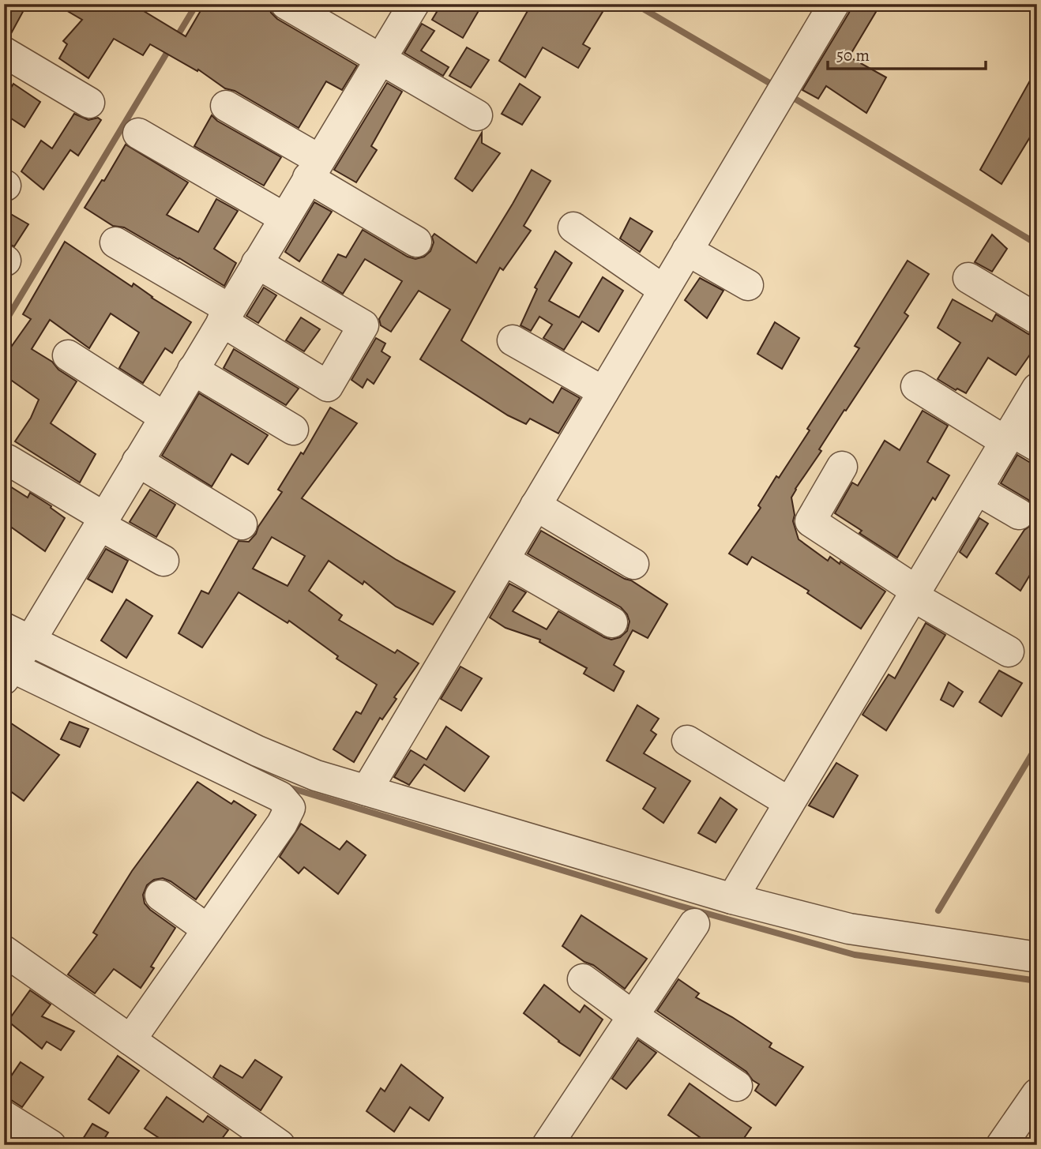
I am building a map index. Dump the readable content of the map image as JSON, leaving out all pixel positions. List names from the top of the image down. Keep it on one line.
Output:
{"scale_bar":"50 m"}
